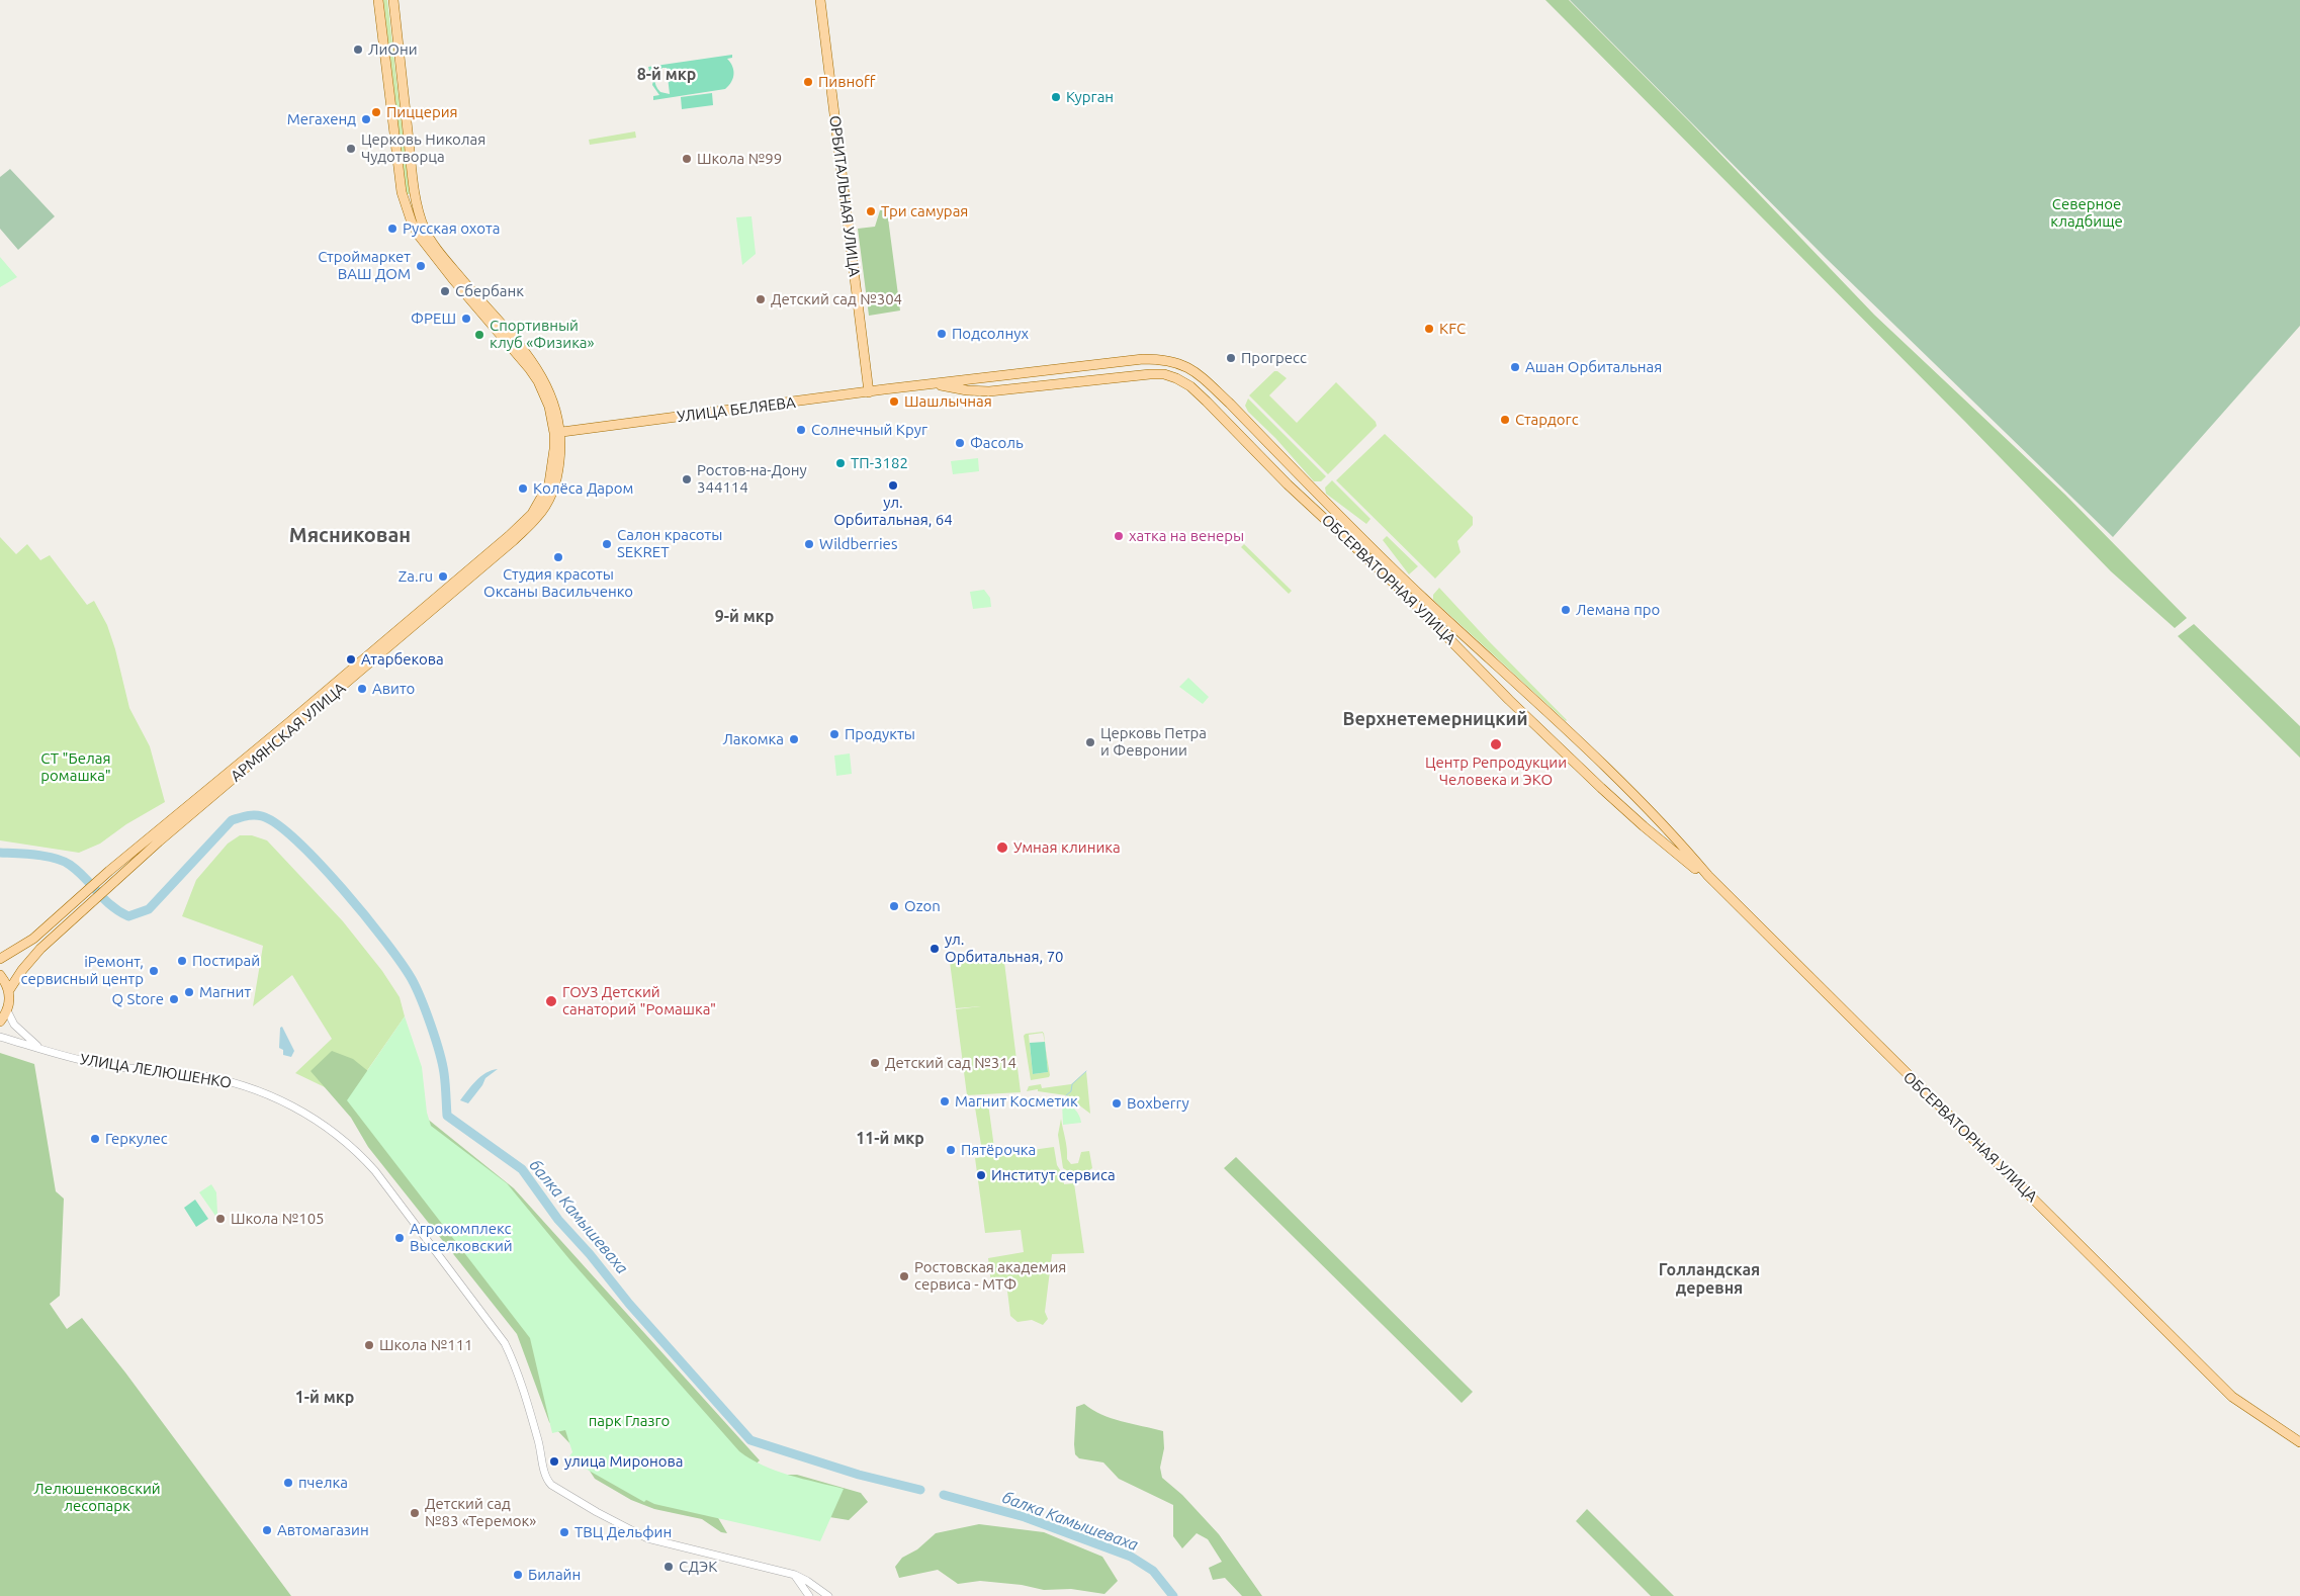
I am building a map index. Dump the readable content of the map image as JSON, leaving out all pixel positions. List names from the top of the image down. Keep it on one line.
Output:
{"streets":{"main road":["ОРБИТАЛЬНАЯ УЛИЦА","УЛИЦА БЕЛЯЕВА","ОБСЕРВАТОРНАЯ УЛИЦА","АРМЯНСКАЯ УЛИЦА"],"street":["УЛИЦА ЛЕЛЮШЕНКО"]},"crossings":[["ОРБИТАЛЬНАЯ УЛИЦА","УЛИЦА БЕЛЯЕВА"],["ОРБИТАЛЬНАЯ УЛИЦА","ОБСЕРВАТОРНАЯ УЛИЦА"],["УЛИЦА БЕЛЯЕВА","ОБСЕРВАТОРНАЯ УЛИЦА"]],"districts":["8-й мкр","Мясникован","9-й мкр","Верхнетемерницкий","11-й мкр","Голландская деревня","1-й мкр"],"water":["балка Камышеваха"],"parks":["Северное кладбище","СТ \"Белая ромашка\"","парк Глазго","Лелюшенковский лесопарк"],"places":["ЛиОни","Пивноff","Курган","Пиццерия","Мегахенд","Церковь Николая Чудотворца","Школа №99","Три самурая","Русская охота","Строймаркет ВАШ ДОМ","Сбербанк","Детский сад №304","ФРЕШ","KFC","Подсолнух","Спортивный клуб «Физика»","Прогресс","Ашан Орбитальная","Шашлычная","Стардогс","Солнечный Круг","Фасоль","ТП-3182","Ростов-на-Дону 344114","ул. Орбитальная, 64","Колёса Даром","хатка на венеры","Салон красоты SEKRET","Wildberries","Студия красоты Оксаны Васильченко","Za.ru","Лемана про","Атарбекова","Авито","Продукты","Лакомка","Церковь Петра и Февронии","Центр Репродукции Человека и ЭКО","Умная клиника","Ozon","ул. Орбитальная, 70","Постирай","iРемонт, сервисный центр","Магнит","Q Store","ГОУЗ Детский санаторий \"Ромашка\"","Детский сад №314","Магнит Косметик","Boxberry","Геркулес","Пятёрочка","Институт сервиса","Школа №105","Агрокомплекс Выселковский","Ростовская академия сервиса - МТФ","Школа №111","улица Миронова","пчелка","Детский сад №83 «Теремок»","Автомагазин","ТВЦ Дельфин","СДЭК","Билайн"]}
